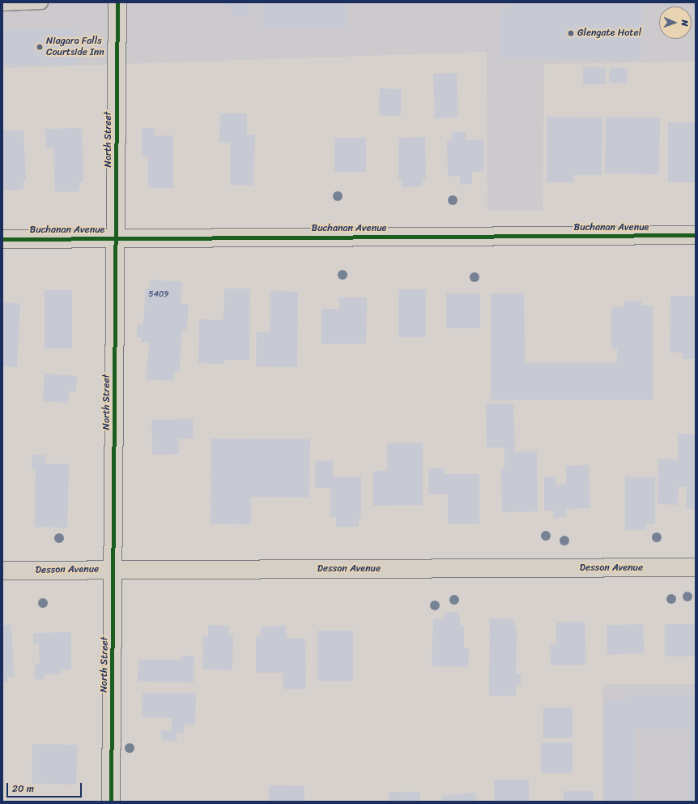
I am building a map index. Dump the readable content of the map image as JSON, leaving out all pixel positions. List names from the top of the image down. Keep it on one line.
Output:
{"streets":{"street":["North Street","Buchanan Avenue","Desson Avenue"]},"crossings":[["North Street","Buchanan Avenue"],["North Street","Desson Avenue"]],"places":["Glengate Hotel","Niagara Falls Courtside Inn"],"house_numbers":["5409"],"scale_bar":"20 m","north":"right"}
